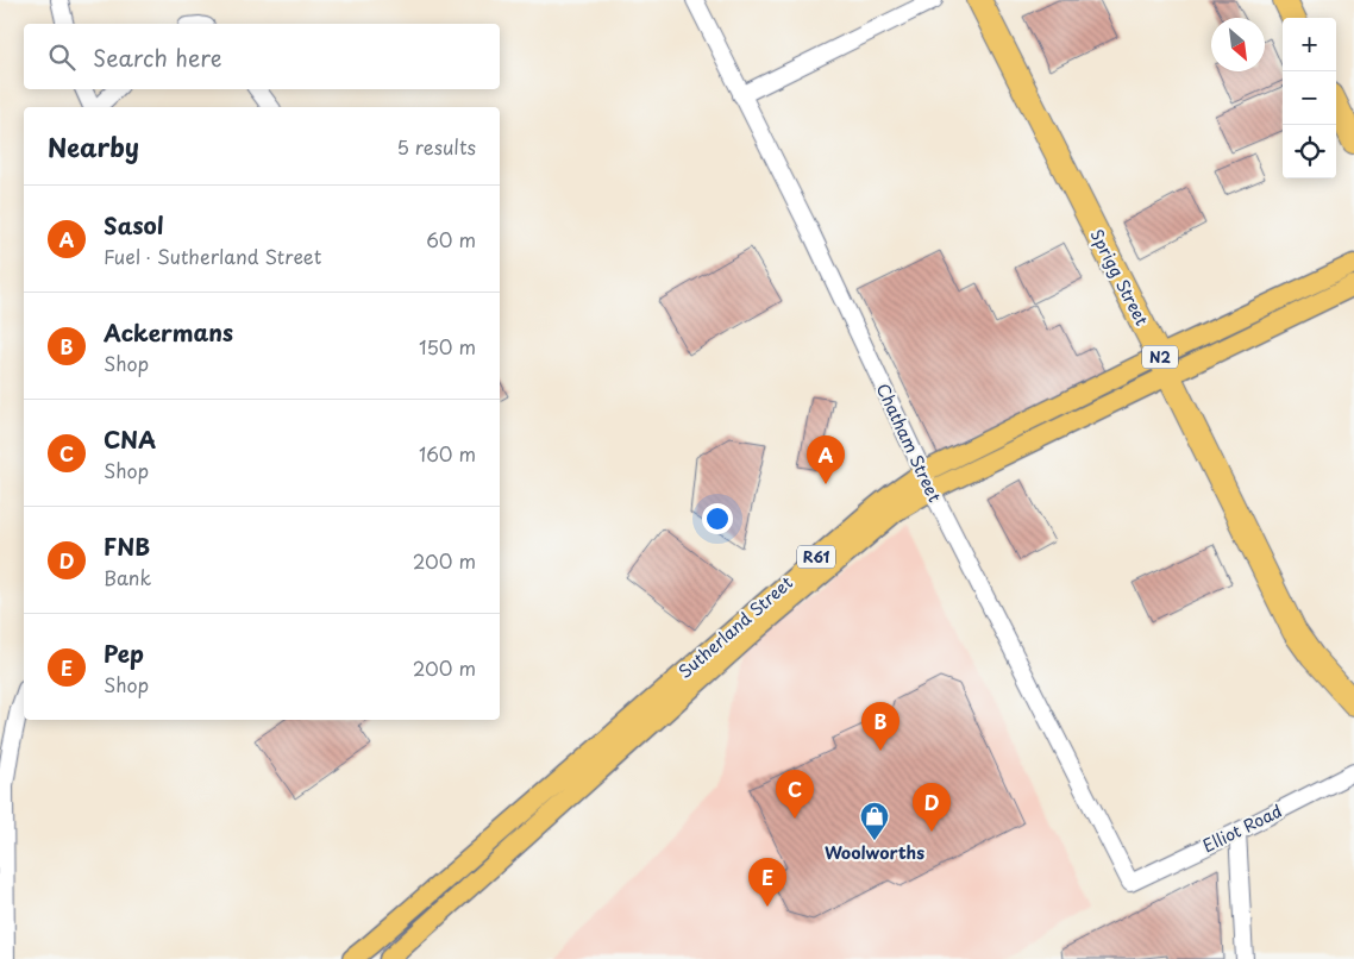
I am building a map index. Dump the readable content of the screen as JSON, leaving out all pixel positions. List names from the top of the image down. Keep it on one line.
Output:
{"streets":{"highway":["Sprigg Street","N2"],"main road":["R61","Sutherland Street"],"street":["Chatham Street","Elliot Road"]},"crossings":[["Sprigg Street","Sutherland Street"],["Chatham Street","Sutherland Street"],["Chatham Street","Elliot Road"]],"places":{"shop":["Woolworths"]},"north":"bottom right","page":{"map_buttons":["+","−"],"search":"Search here","heading":["Nearby","5 results"],"list":[{"mark":"A","name":"Sasol","note":"Fuel · Sutherland Street","value":"60 m"},{"mark":"B","name":"Ackermans","note":"Shop","value":"150 m"},{"mark":"C","name":"CNA","note":"Shop","value":"160 m"},{"mark":"D","name":"FNB","note":"Bank","value":"200 m"},{"mark":"E","name":"Pep","note":"Shop","value":"200 m"}],"pins":["A","B","C","D","E"]}}
